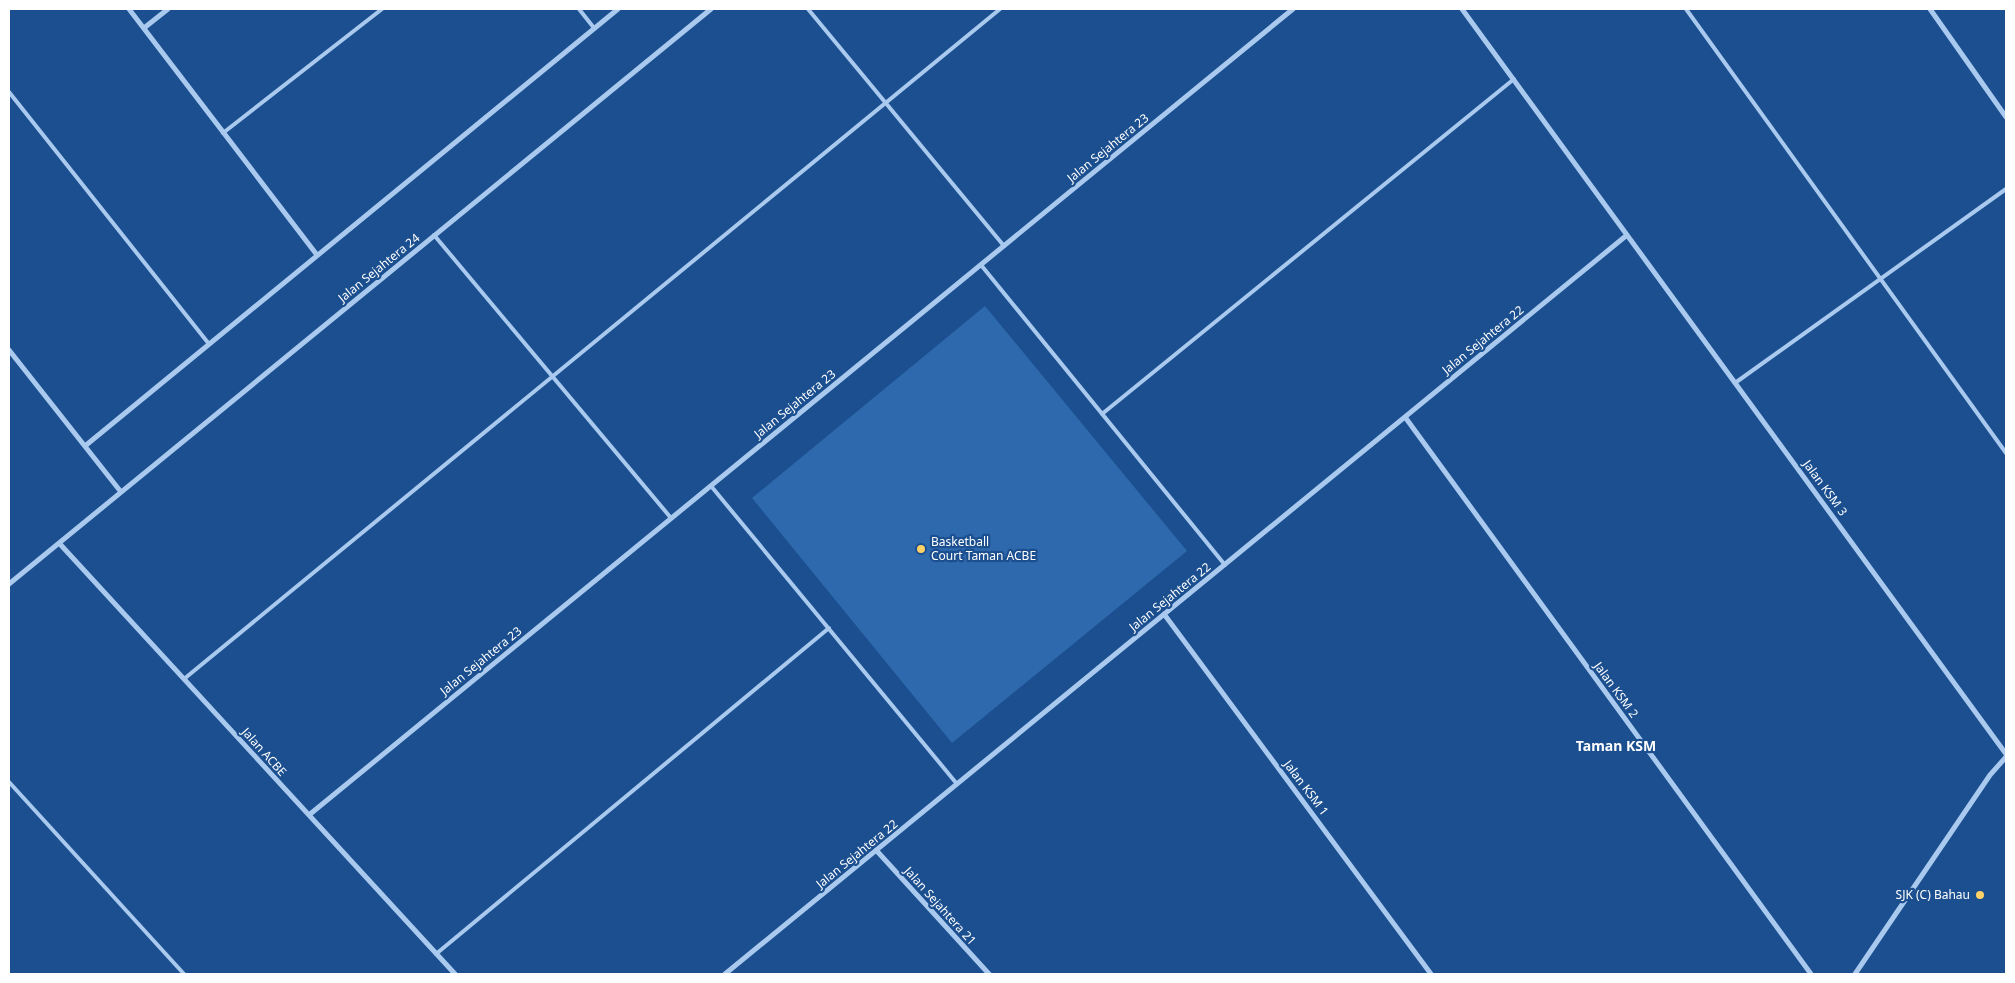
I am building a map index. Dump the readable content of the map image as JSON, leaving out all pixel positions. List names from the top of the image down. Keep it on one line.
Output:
{"streets":{"street":["Jalan Sejahtera 23","Jalan Sejahtera 24","Jalan Sejahtera 22","Jalan KSM 3","Jalan KSM 2","Jalan ACBE","Jalan KSM 1","Jalan Sejahtera 21"]},"crossings":[["Jalan Sejahtera 23","Jalan ACBE"],["Jalan Sejahtera 24","Jalan ACBE"],["Jalan Sejahtera 22","Jalan KSM 3"],["Jalan Sejahtera 22","Jalan KSM 2"],["Jalan Sejahtera 22","Jalan KSM 1"],["Jalan Sejahtera 22","Jalan Sejahtera 21"]],"districts":["Taman KSM"],"places":["Basketball Court Taman ACBE","SJK (C) Bahau"]}
